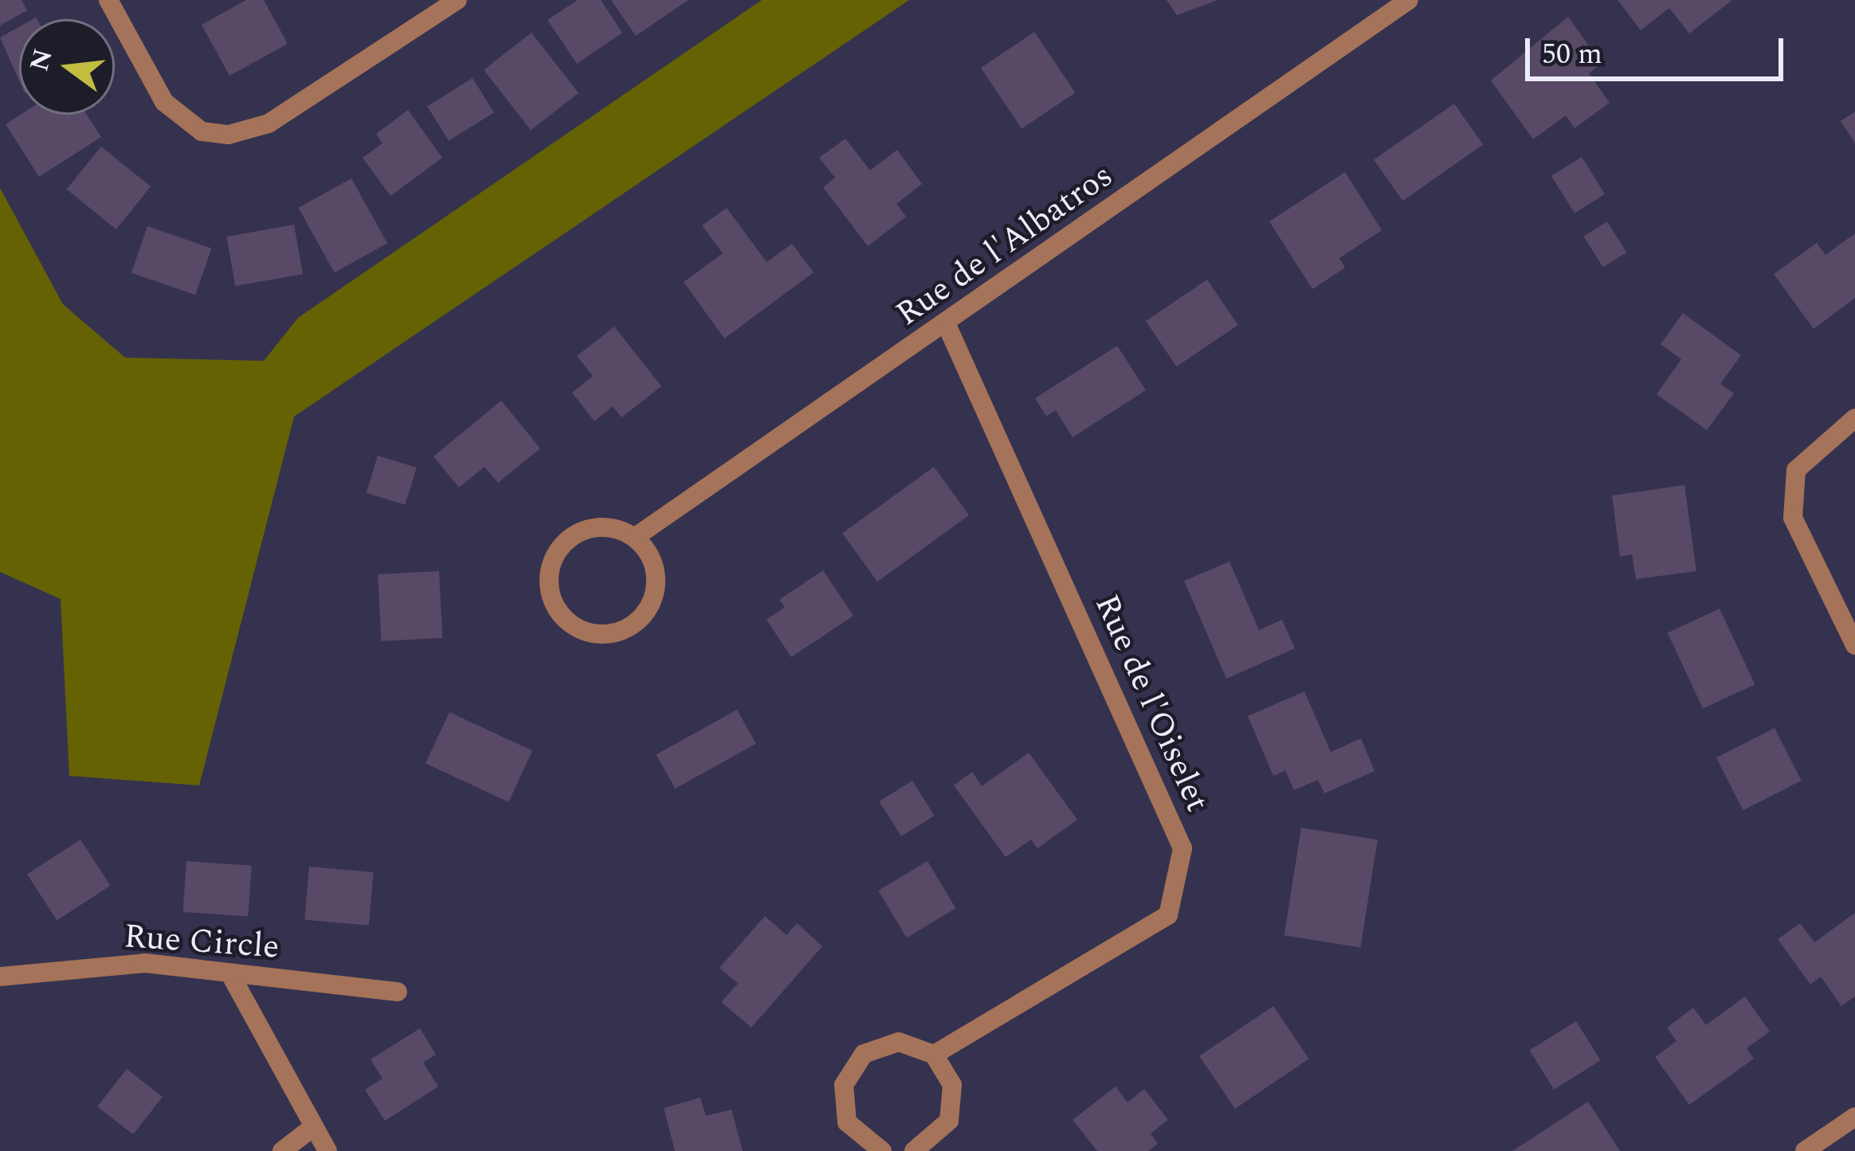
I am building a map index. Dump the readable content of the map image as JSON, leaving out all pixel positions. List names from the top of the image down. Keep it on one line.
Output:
{"streets":{"street":["Rue de l'Albatros","Rue de l'Oiselet","Rue Circle"]},"crossings":[["Rue de l'Albatros","Rue de l'Oiselet"]],"scale_bar":"50 m","north":"left"}
